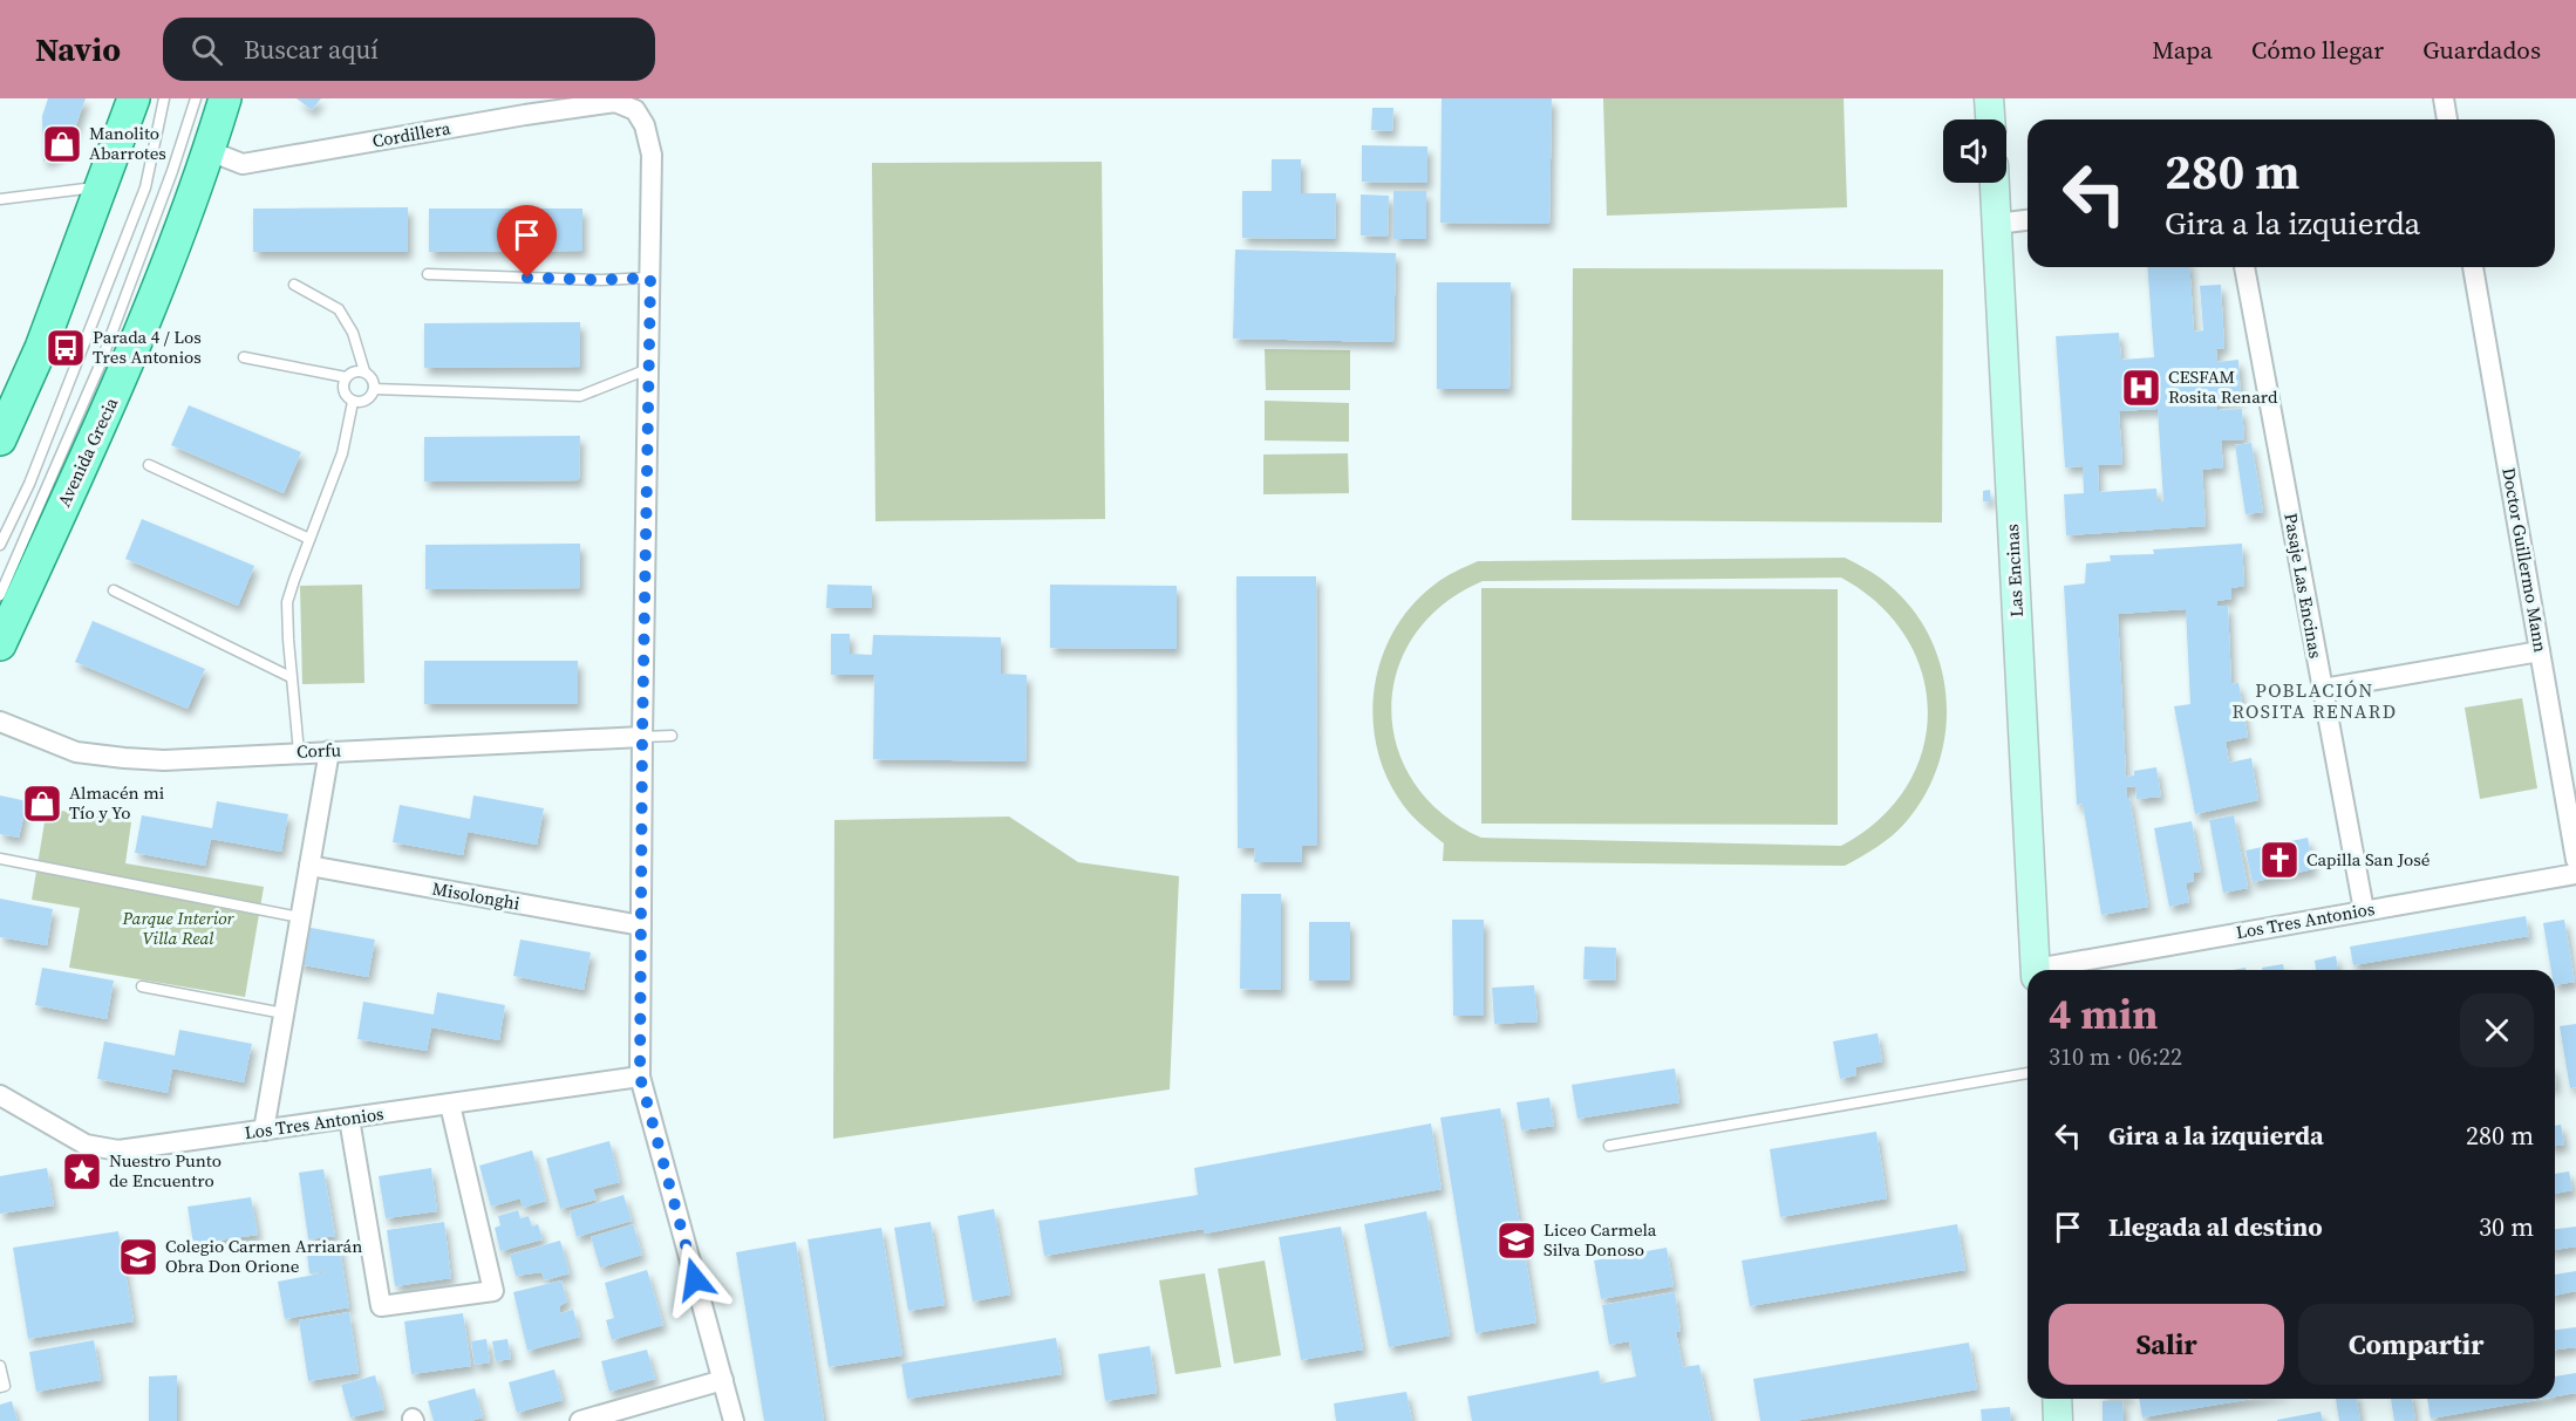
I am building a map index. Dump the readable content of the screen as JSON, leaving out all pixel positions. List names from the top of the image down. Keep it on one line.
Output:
{"streets":{"main road":["Avenida Grecia"],"street":["Cordillera","Doctor Guillermo Mann","Las Encinas","Pasaje Las Encinas","Corfu","Misolonghi","Los Tres Antonios"]},"crossings":[["Cordillera","Avenida Grecia"],["Pasaje Las Encinas","Los Tres Antonios"]],"districts":["POBLACIÓN ROSITA RENARD"],"parks":["Parque Interior Villa Real"],"places":{"shop":["Manolito Abarrotes","Almacén mi Tío y Yo"],"bus stop":["Parada 4 / Los Tres Antonios"],"hospital":["CESFAM Rosita Renard"],"church":["Capilla San José"],"place":["Nuestro Punto de Encuentro"],"school or university":["Liceo Carmela Silva Donoso","Colegio Carmen Arriarán Obra Don Orione"]},"page":{"header":"Navio","search":"Buscar aquí","nav":["Mapa","Cómo llegar","Guardados"],"turn":["280 m","Gira a la izquierda"],"heading":["4 min","310 m · 06:22"],"list":[{"name":"Gira a la izquierda","value":"280 m"},{"name":"Llegada al destino","value":"30 m"}],"buttons":["Salir","Compartir"]}}
